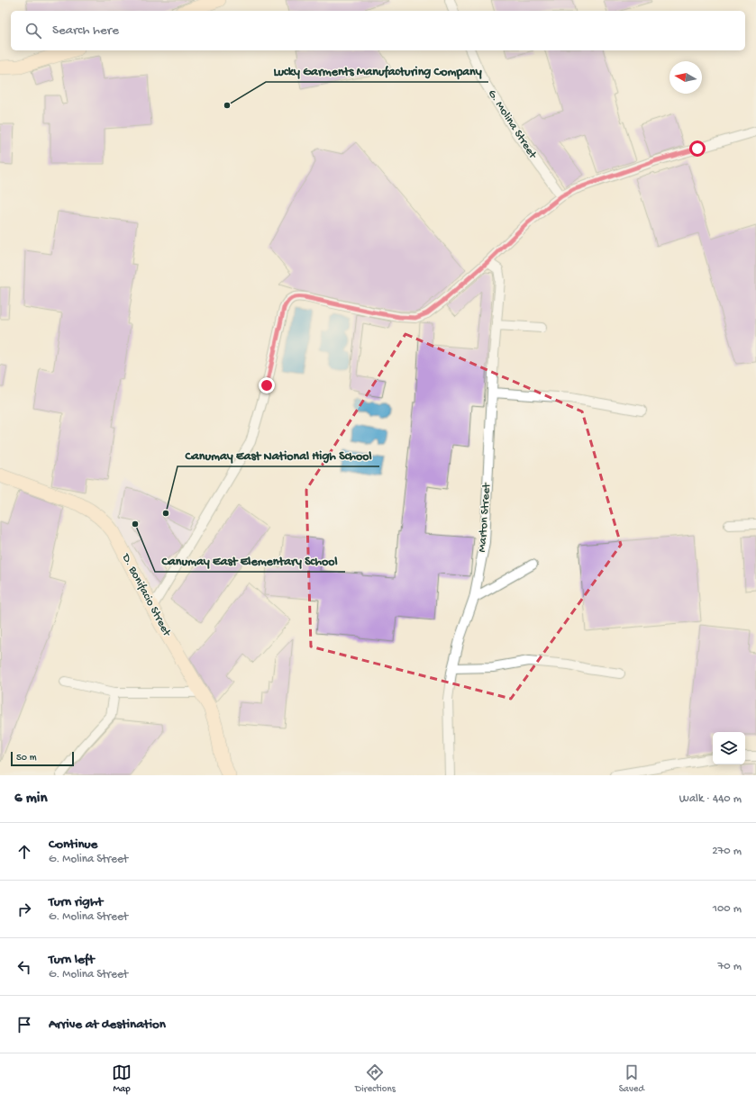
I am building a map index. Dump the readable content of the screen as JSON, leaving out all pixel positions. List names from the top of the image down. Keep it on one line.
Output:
{"streets":{"main road":["D. Bonifacio Street"],"street":["G. Molina Street","Marton Street"]},"places":["Lucky Garments Manufacturing Company","Canumay East National High School","Canumay East Elementary School"],"scale_bar":"50 m","north":"left","page":{"search":"Search here","scale":"50 m","heading":["6 min","Walk · 440 m"],"list":[["Continue","G. Molina Street","270 m"],["Turn right","G. Molina Street","100 m"],["Turn left","G. Molina Street","70 m"],"Arrive at destination"],"nav":["Map","Directions","Saved"]}}
